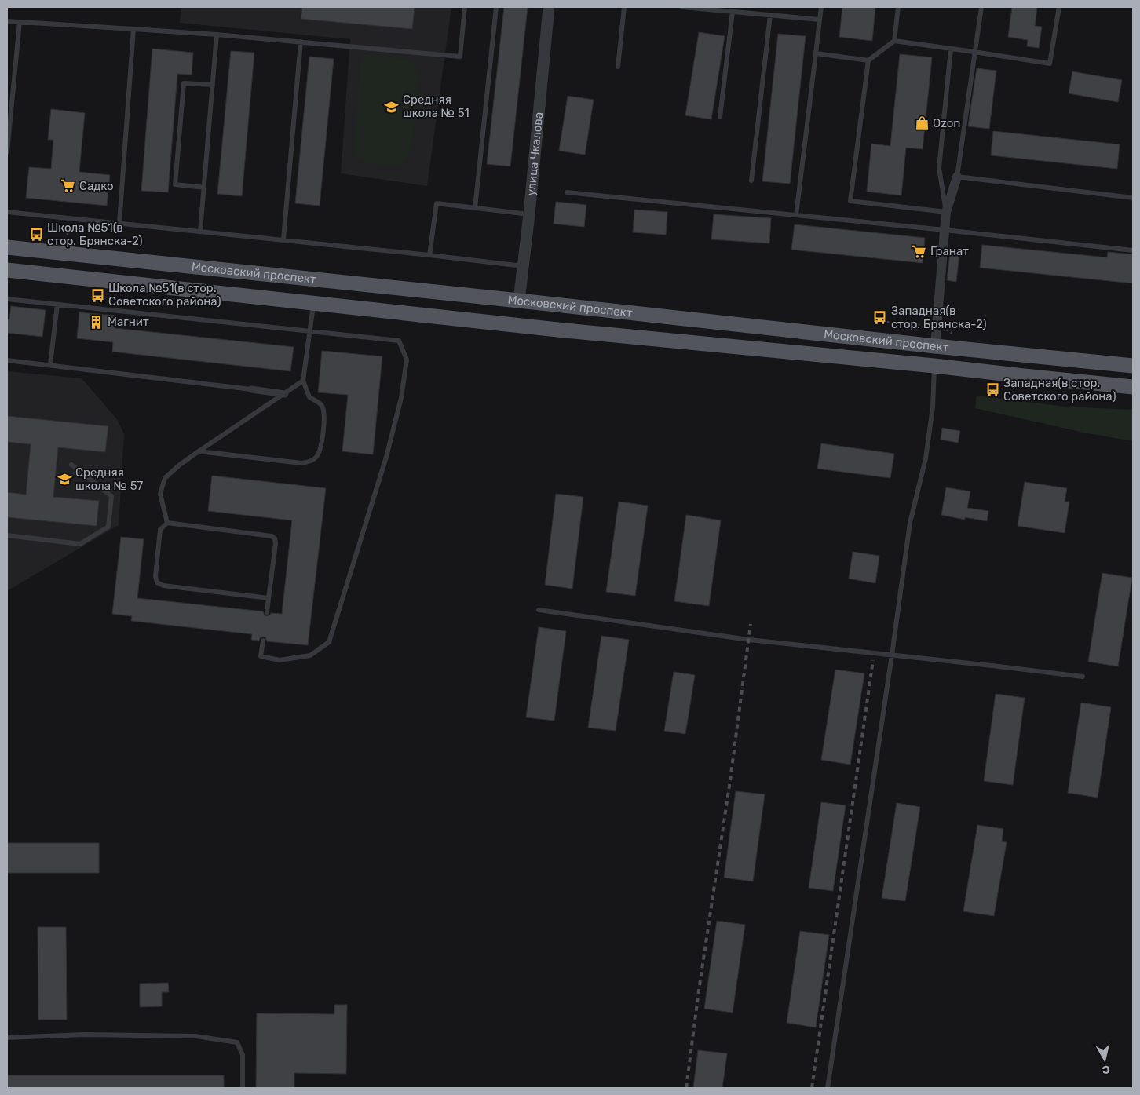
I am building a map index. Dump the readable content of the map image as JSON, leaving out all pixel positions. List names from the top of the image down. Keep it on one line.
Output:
{"streets":{"main road":["Московский проспект"],"street":["улица Чкалова"]},"crossings":[["улица Чкалова","Московский проспект"]],"places":{"school or university":["Средняя школа № 51","Средняя школа № 57"],"shop":["Ozon"],"supermarket":["Садко","Гранат"],"bus stop":["Школа №51(в стор. Брянска-2)","Школа №51(в стор. Советского района)","Западная(в стор. Брянска-2)","Западная(в стор. Советского района)"],"building":["Магнит"]},"north":"bottom"}
